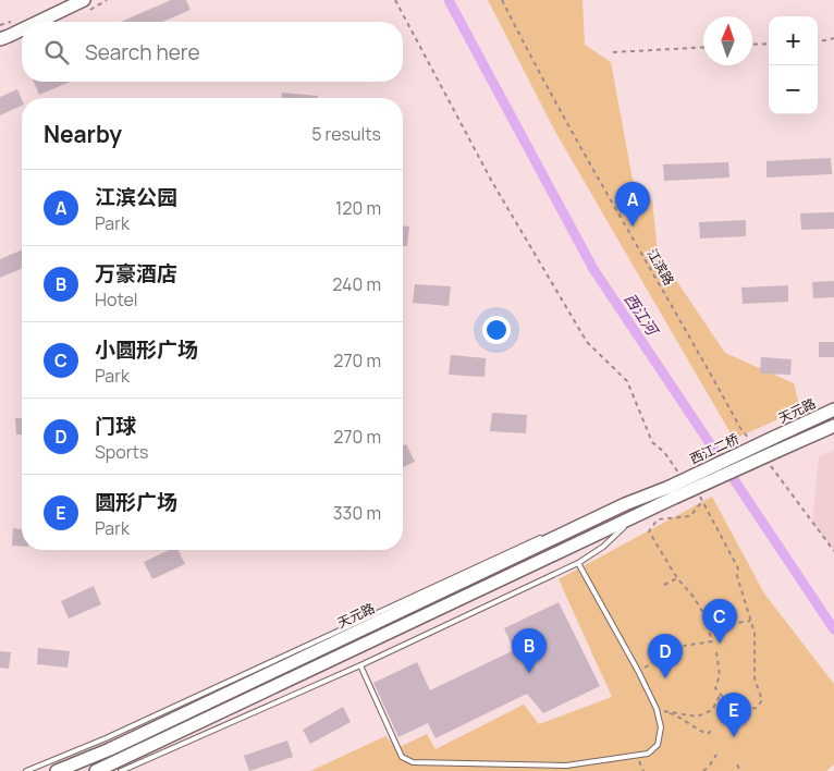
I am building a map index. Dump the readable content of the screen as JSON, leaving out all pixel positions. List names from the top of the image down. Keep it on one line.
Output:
{"streets":{"main road":["天元路","西江二桥"],"path":["江滨路"]},"crossings":[["天元路","西江二桥"]],"water":["西江河"],"north":"top","page":{"map_buttons":["+","−"],"search":"Search here","heading":["Nearby","5 results"],"list":[{"mark":"A","name":"江滨公园","note":"Park","value":"120 m"},{"mark":"B","name":"万豪酒店","note":"Hotel","value":"240 m"},{"mark":"C","name":"小圆形广场","note":"Park","value":"270 m"},{"mark":"D","name":"门球","note":"Sports","value":"270 m"},{"mark":"E","name":"圆形广场","note":"Park","value":"330 m"}],"pins":["A","C","B","D","E"]}}
